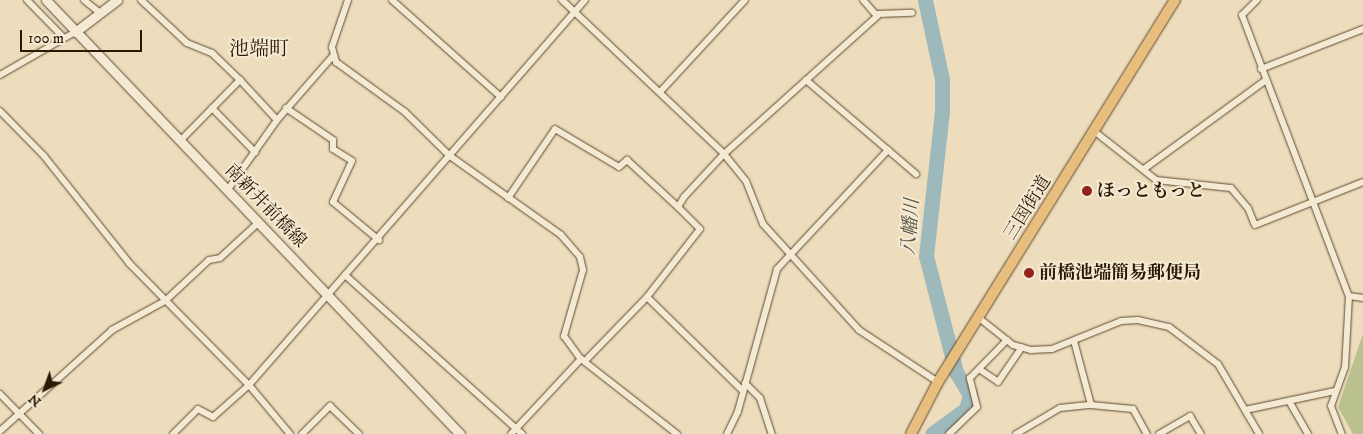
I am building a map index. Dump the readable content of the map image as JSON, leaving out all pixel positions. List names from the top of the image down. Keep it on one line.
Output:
{"streets":{"main road":["南新井前橋線","三国街道"]},"districts":["池端町"],"water":["八幡川"],"places":["ほっともっと","前橋池端簡易郵便局"],"scale_bar":"100 m","north":"bottom left"}
